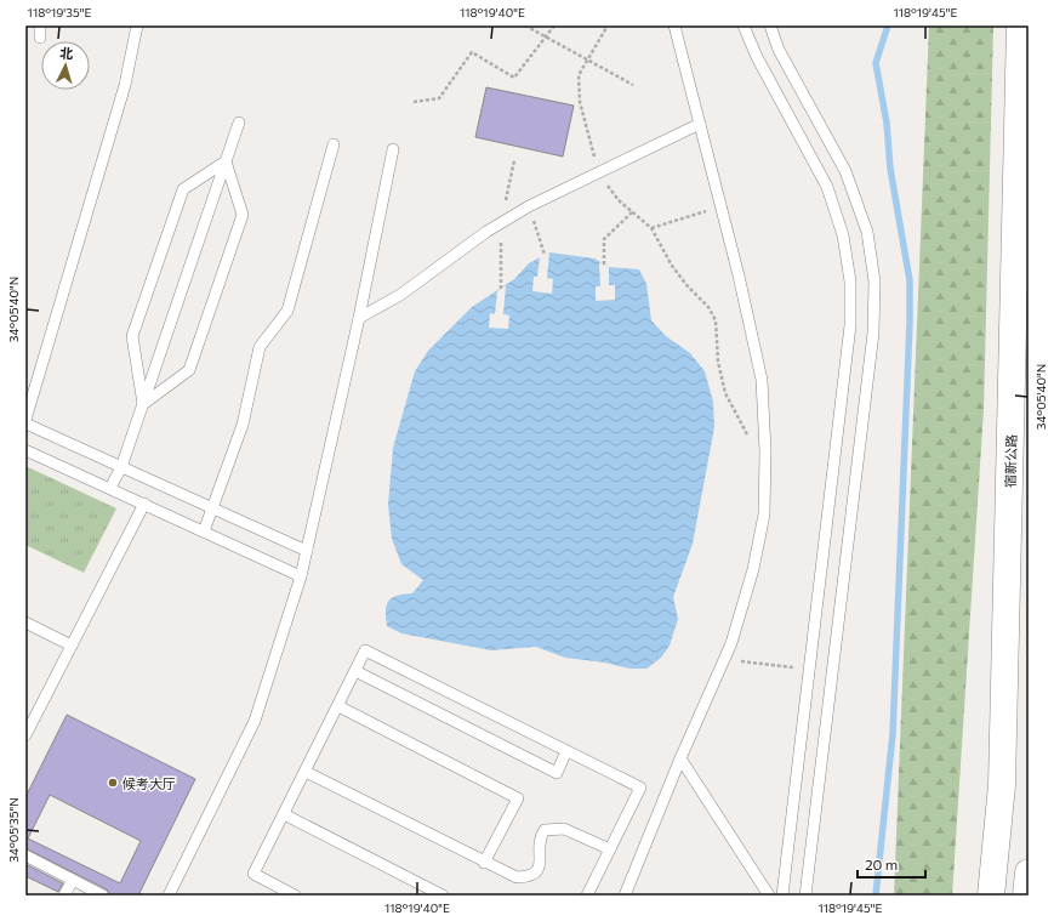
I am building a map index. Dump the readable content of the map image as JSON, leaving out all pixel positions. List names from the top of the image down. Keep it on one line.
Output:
{"streets":{"highway":["宿新公路"]},"places":["候考大厅"],"scale_bar":"20 m","north":"top","coordinates":["118°19'35\"E","118°19'40\"E","118°19'45\"E","34°05'40\"N","34°05'35\"N"]}
